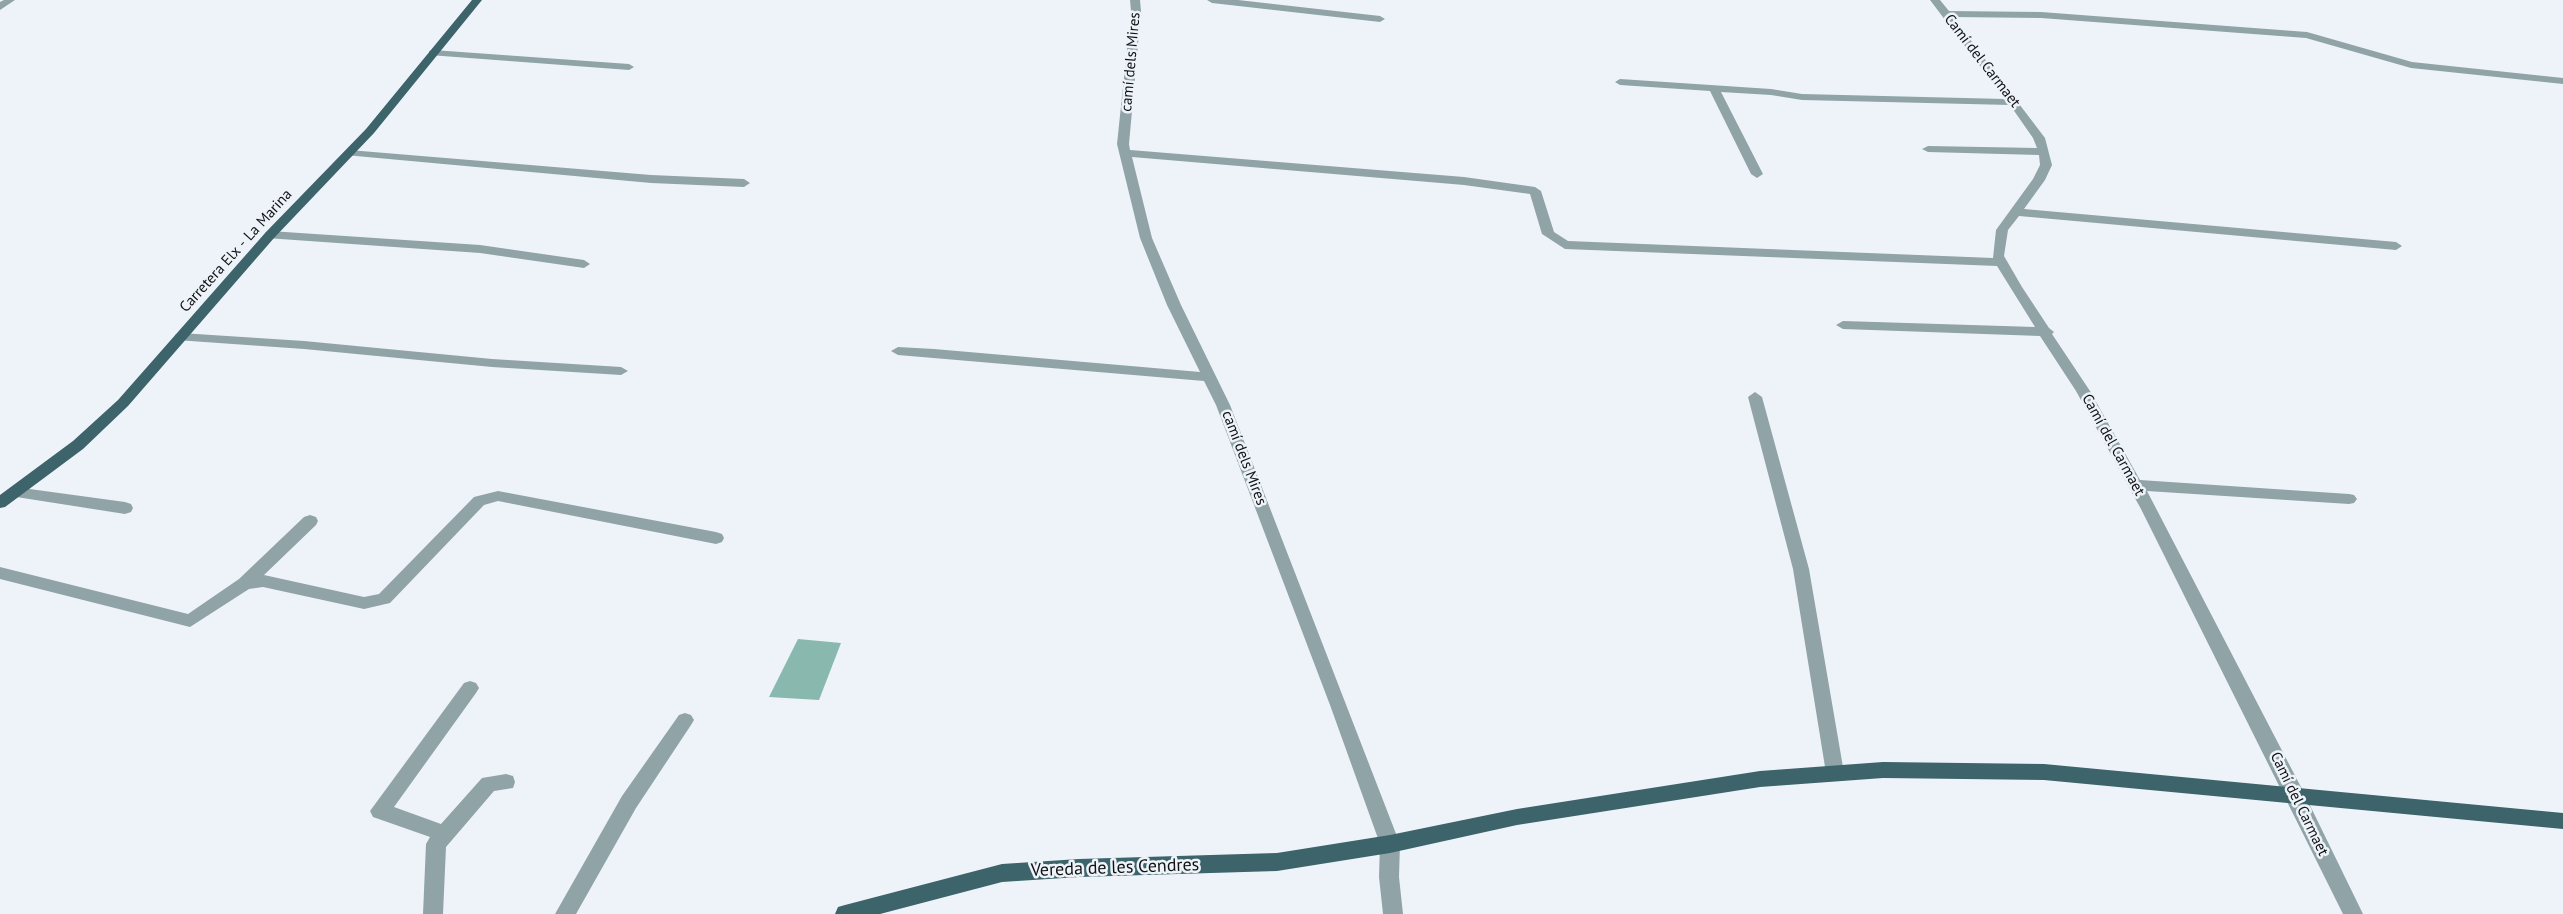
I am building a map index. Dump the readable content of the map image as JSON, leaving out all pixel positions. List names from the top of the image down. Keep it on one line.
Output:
{"streets":{"main road":["Carretera Elx - La Marina","Vereda de les Cendres"],"street":["Camí del Carmaet","camí dels Mires"]},"crossings":[["Camí del Carmaet","Vereda de les Cendres"],["camí dels Mires","Vereda de les Cendres"]]}
